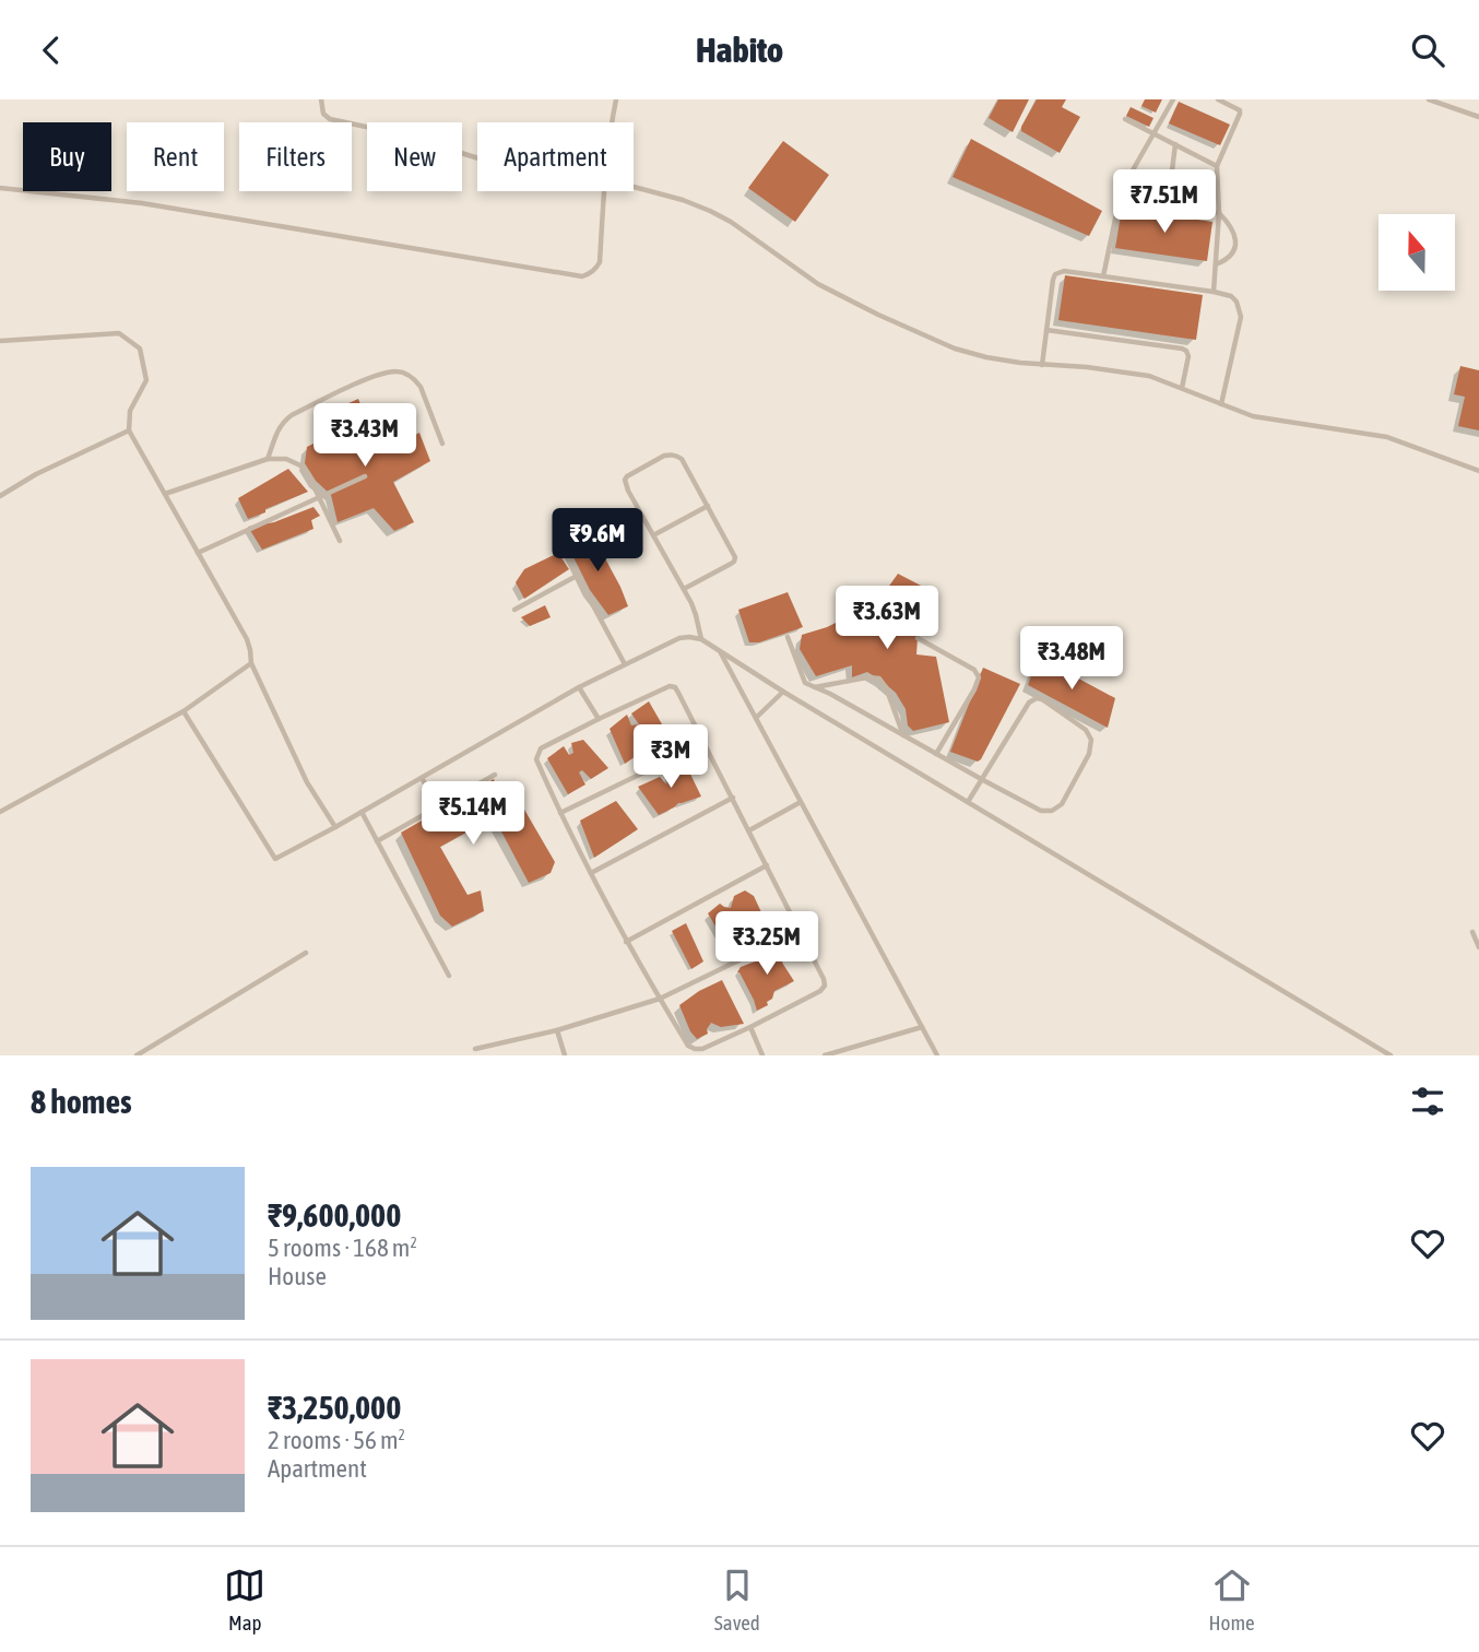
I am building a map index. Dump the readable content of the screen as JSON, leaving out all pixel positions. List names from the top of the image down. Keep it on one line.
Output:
{"north":"top","page":{"header":"Habito","chip":["Buy","Rent","Filters","New","Apartment"],"price":["₹7.51M","₹3.43M","₹9.6M","₹3.63M","₹3.48M","₹3M","₹5.14M","₹3.25M"],"heading":"8 homes","list":[{"name":"₹9,600,000","note":"5 rooms · 168 m² · House"},{"name":"₹3,250,000","note":"2 rooms · 56 m² · Apartment"}],"tabs":["Map","Saved","Home"]}}
